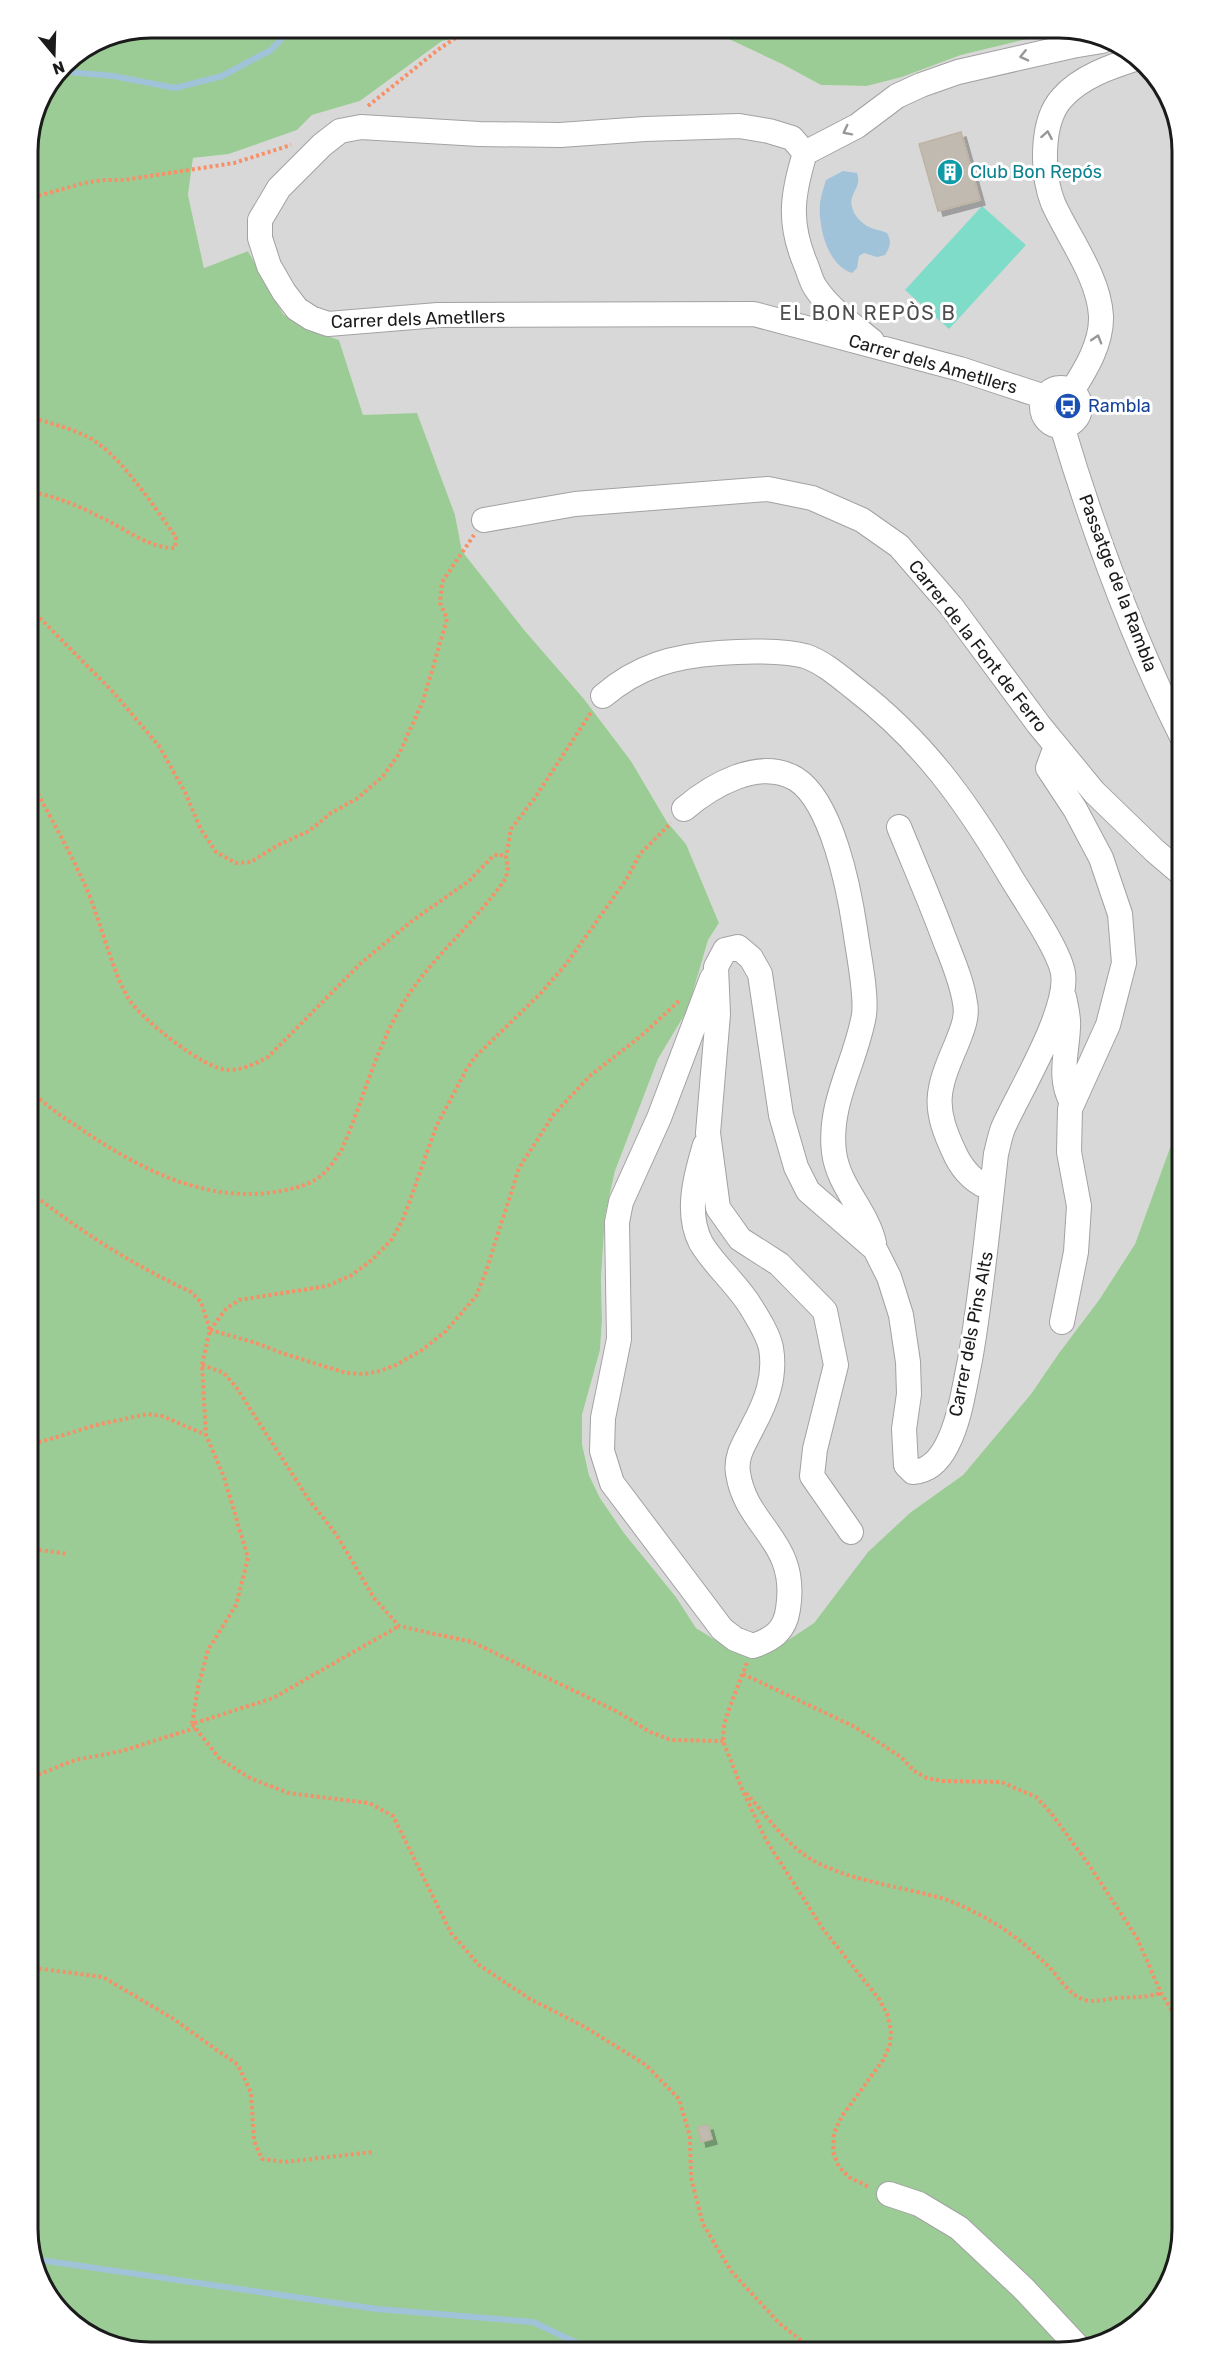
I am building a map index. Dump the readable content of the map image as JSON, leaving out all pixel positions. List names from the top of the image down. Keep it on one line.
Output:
{"streets":{"street":["Carrer dels Ametllers","Passatge de la Rambla","Carrer de la Font de Ferro","Carrer dels Pins Alts"]},"crossings":[["Carrer dels Ametllers","Passatge de la Rambla"]],"districts":["EL BON REPÒS B"],"places":{"building":["Club Bon Repós"],"bus stop":["Rambla"]},"north":"bottom"}
